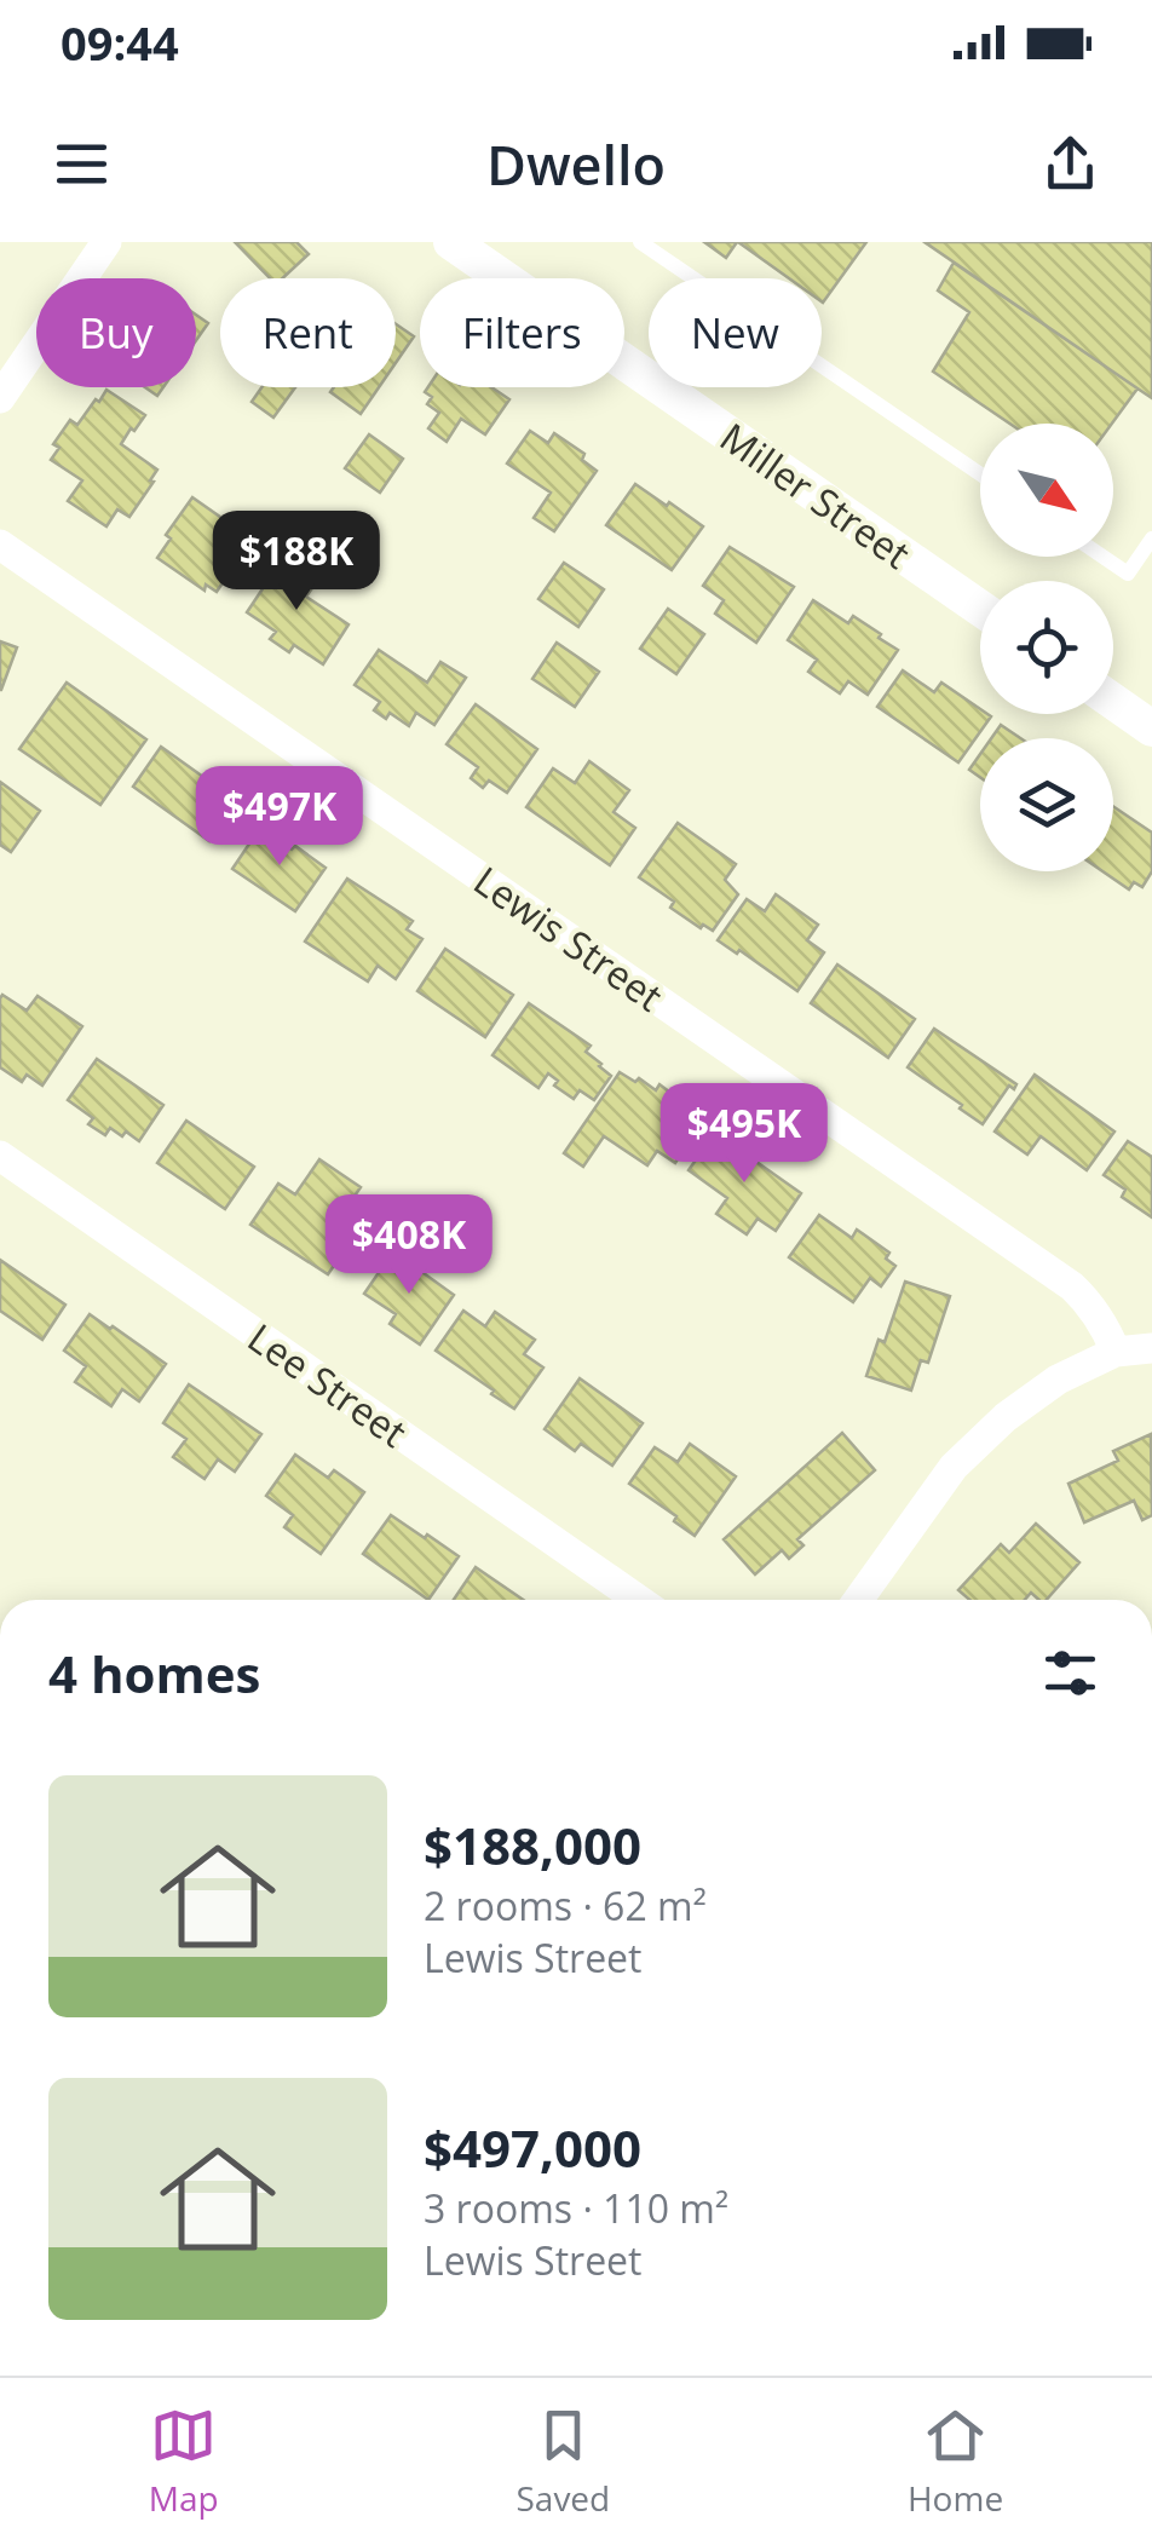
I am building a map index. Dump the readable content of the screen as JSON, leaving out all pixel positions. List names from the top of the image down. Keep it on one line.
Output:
{"streets":{"street":["Miller Street","Lewis Street","Lee Street"]},"north":"bottom right","page":{"status":"09:44","header":"Dwello","chip":["Buy","Rent","Filters","New"],"price":["$188K","$497K","$495K","$408K"],"heading":"4 homes","list":[{"name":"$188,000","note":"2 rooms · 62 m² · Lewis Street"},{"name":"$497,000","note":"3 rooms · 110 m² · Lewis Street"}],"tabs":["Map","Saved","Home"]}}
